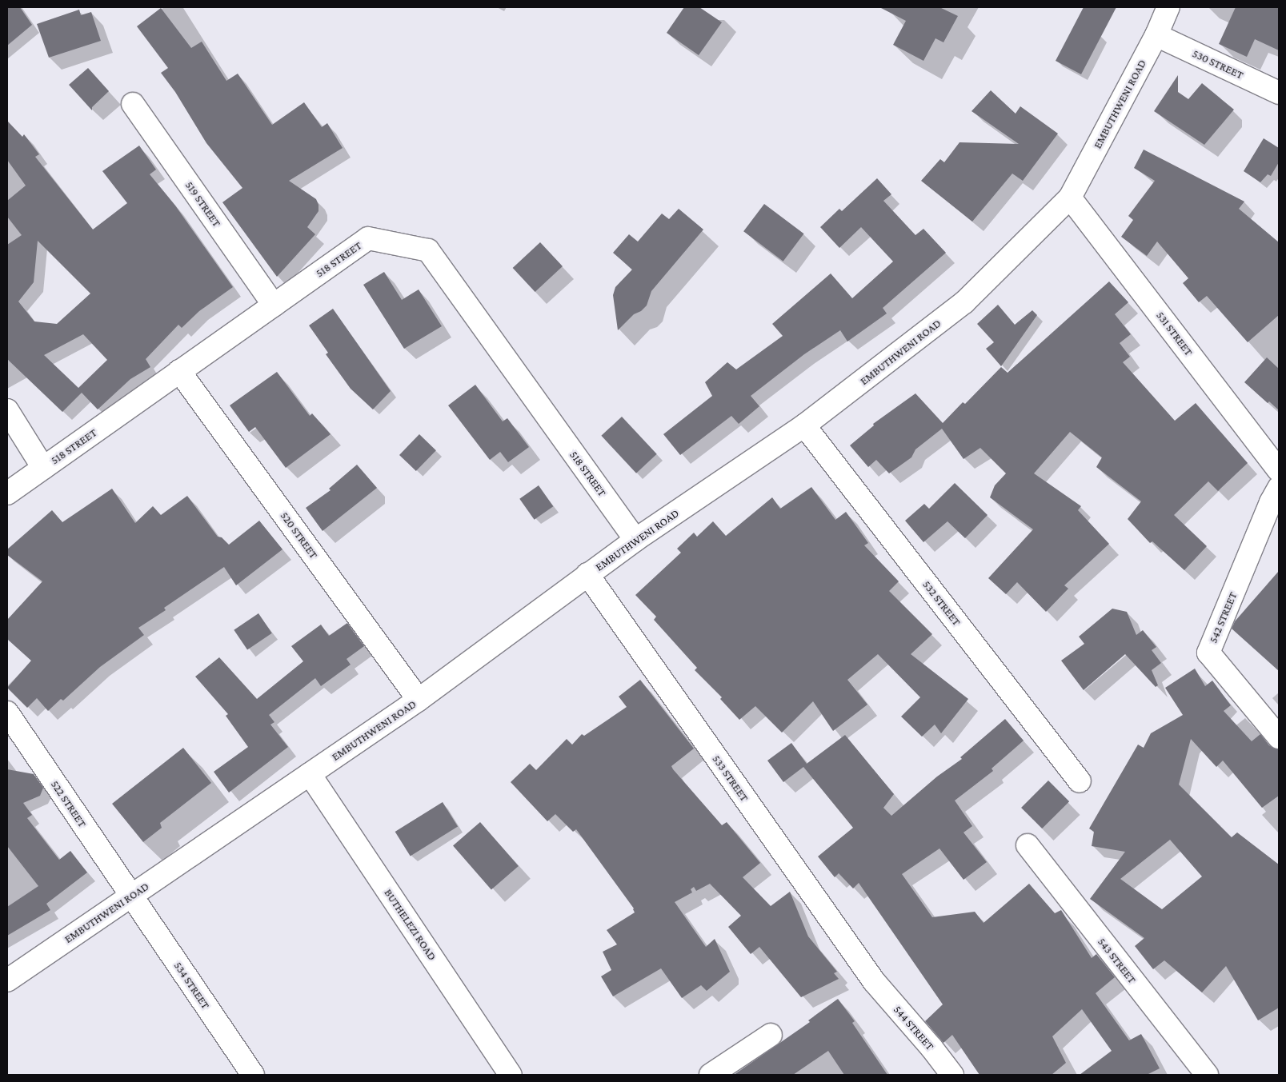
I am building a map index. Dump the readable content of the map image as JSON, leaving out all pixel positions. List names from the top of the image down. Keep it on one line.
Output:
{"streets":{"street":["530 STREET","EMBUTHWENI ROAD","519 STREET","518 STREET","531 STREET","520 STREET","532 STREET","542 STREET","533 STREET","522 STREET","BUTHELEZI ROAD","543 STREET","534 STREET","544 STREET"]},"crossings":[["530 STREET","EMBUTHWENI ROAD"],["EMBUTHWENI ROAD","518 STREET"],["EMBUTHWENI ROAD","531 STREET"],["EMBUTHWENI ROAD","520 STREET"],["EMBUTHWENI ROAD","532 STREET"],["EMBUTHWENI ROAD","533 STREET"],["EMBUTHWENI ROAD","522 STREET"],["EMBUTHWENI ROAD","BUTHELEZI ROAD"],["EMBUTHWENI ROAD","534 STREET"],["519 STREET","518 STREET"],["518 STREET","520 STREET"],["533 STREET","544 STREET"],["522 STREET","534 STREET"]]}
